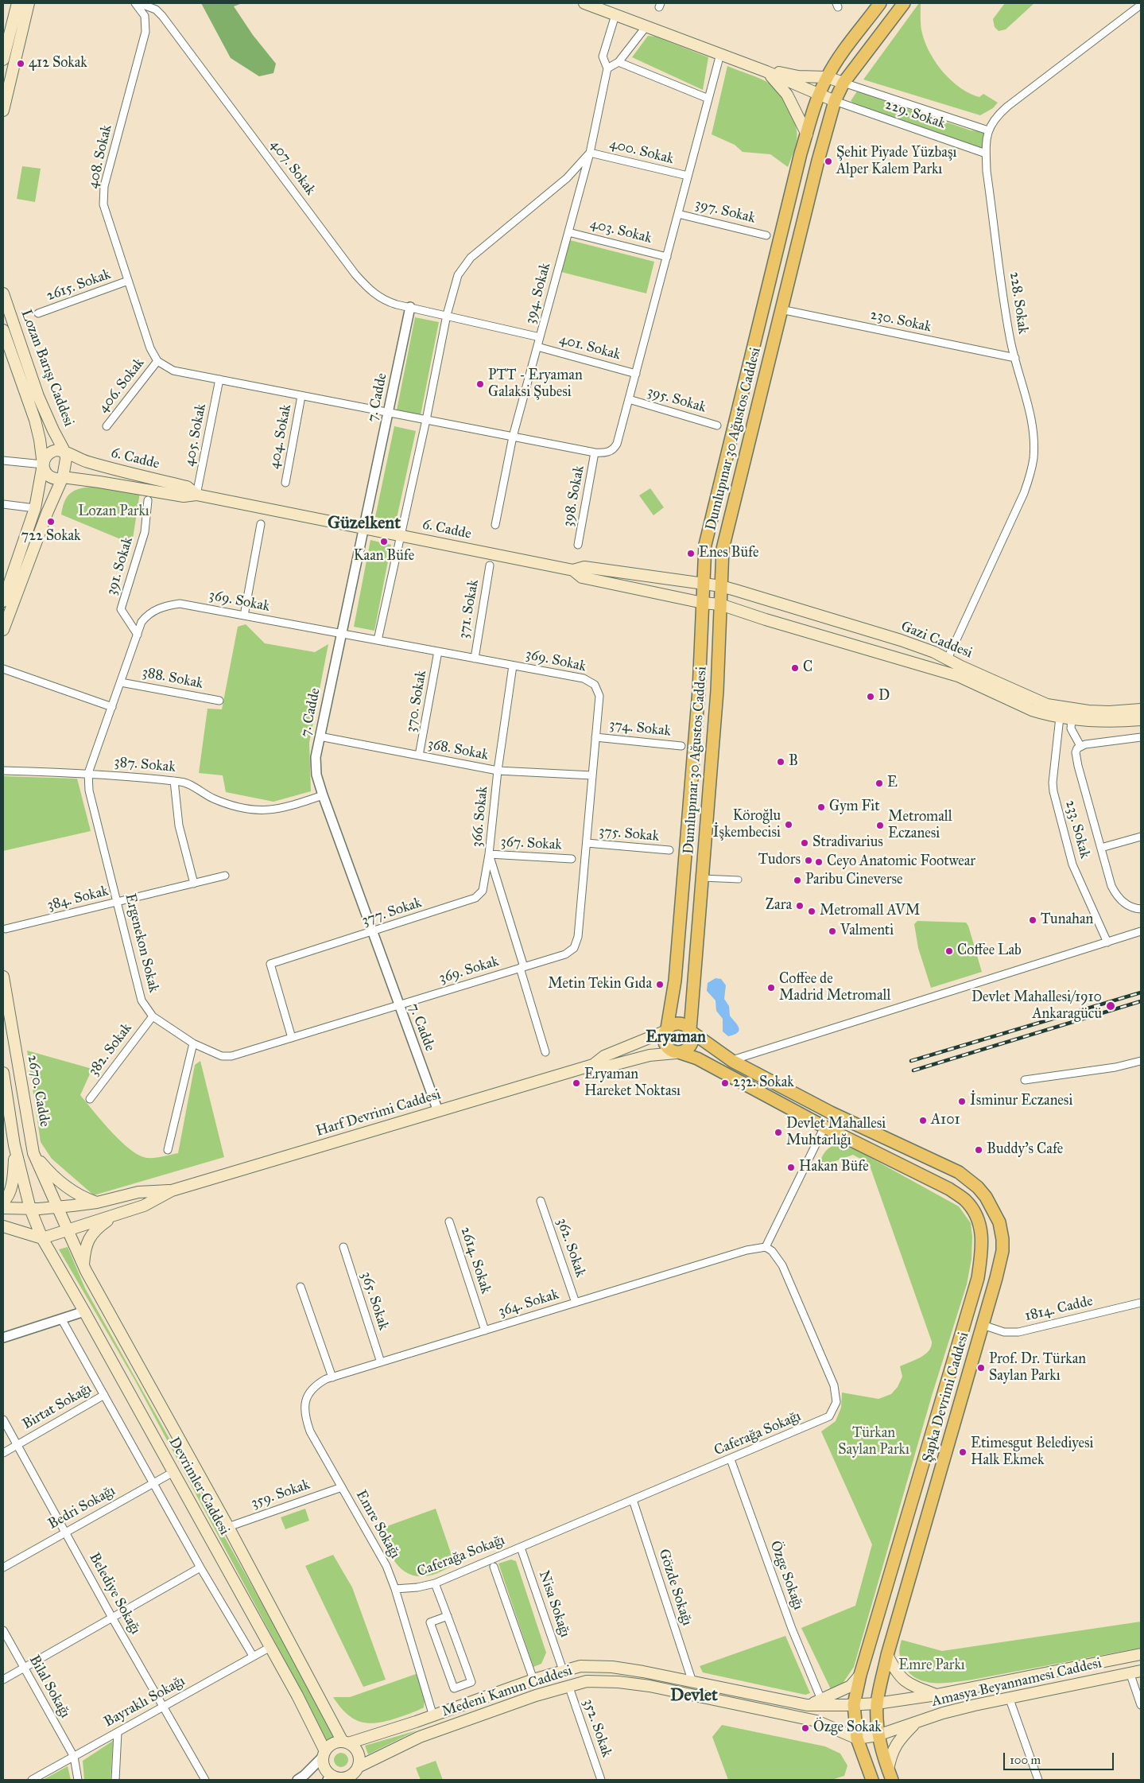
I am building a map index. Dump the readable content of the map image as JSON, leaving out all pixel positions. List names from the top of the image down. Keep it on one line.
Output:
{"streets":{"main road":["Lozan Barışı Caddesi","Dumlupınar 30 Ağustos Caddesi","6. Cadde","Gazi Caddesi","2670. Cadde","Harf Devrimi Caddesi","Şapka Devrimi Caddesi","Devrimler Caddesi","Amasya Beyannamesi Caddesi","Medeni Kanun Caddesi"],"street":["229. Sokak","400. Sokak","408. Sokak","407. Sokak","397. Sokak","403. Sokak","2615. Sokak","394. Sokak","228. Sokak","230. Sokak","401. Sokak","406. Sokak","7. Cadde","395. Sokak","405. Sokak","404. Sokak","398. Sokak","391. Sokak","369. Sokak","371. Sokak","388. Sokak","370. Sokak","374. Sokak","368. Sokak","387. Sokak","366. Sokak","233. Sokak","375. Sokak","367. Sokak","384. Sokak","377. Sokak","Ergenekon Sokak","382. Sokak","362. Sokak","2614. Sokak","365. Sokak","364. Sokak","1814. Cadde","Birtat Sokağı","Caferağa Sokağı","359. Sokak","Bedri Sokağı","Emre Sokağı","Özge Sokağı","Gözde Sokağı","Belediye Sokağı","Nisa Sokağı","Bilal Sokağı","Bayraklı Sokağı","352. Sokak"]},"crossings":[["229. Sokak","228. Sokak"],["229. Sokak","Dumlupınar 30 Ağustos Caddesi"],["400. Sokak","394. Sokak"],["408. Sokak","2615. Sokak"],["408. Sokak","406. Sokak"],["407. Sokak","401. Sokak"],["407. Sokak","7. Cadde"],["403. Sokak","394. Sokak"],["394. Sokak","401. Sokak"],["228. Sokak","230. Sokak"],["228. Sokak","Gazi Caddesi"],["230. Sokak","Dumlupınar 30 Ağustos Caddesi"],["Lozan Barışı Caddesi","6. Cadde"],["7. Cadde","6. Cadde"],["7. Cadde","369. Sokak"],["7. Cadde","368. Sokak"],["7. Cadde","387. Sokak"],["7. Cadde","377. Sokak"],["7. Cadde","Ergenekon Sokak"],["7. Cadde","Harf Devrimi Caddesi"],["405. Sokak","6. Cadde"],["Dumlupınar 30 Ağustos Caddesi","6. Cadde"],["Dumlupınar 30 Ağustos Caddesi","Gazi Caddesi"],["Dumlupınar 30 Ağustos Caddesi","Harf Devrimi Caddesi"],["Dumlupınar 30 Ağustos Caddesi","Şapka Devrimi Caddesi"],["6. Cadde","Gazi Caddesi"],["391. Sokak","Ergenekon Sokak"],["369. Sokak","371. Sokak"],["369. Sokak","370. Sokak"],["369. Sokak","374. Sokak"],["369. Sokak","368. Sokak"],["369. Sokak","366. Sokak"],["369. Sokak","375. Sokak"],["369. Sokak","Ergenekon Sokak"],["Gazi Caddesi","233. Sokak"],["388. Sokak","Ergenekon Sokak"],["370. Sokak","368. Sokak"],["368. Sokak","366. Sokak"],["387. Sokak","Ergenekon Sokak"],["366. Sokak","367. Sokak"],["366. Sokak","377. Sokak"],["367. Sokak","377. Sokak"],["384. Sokak","Ergenekon Sokak"],["377. Sokak","Ergenekon Sokak"],["Ergenekon Sokak","382. Sokak"],["2670. Cadde","Harf Devrimi Caddesi"],["2670. Cadde","Devrimler Caddesi"],["Harf Devrimi Caddesi","Şapka Devrimi Caddesi"],["Harf Devrimi Caddesi","Devrimler Caddesi"],["362. Sokak","364. Sokak"],["2614. Sokak","364. Sokak"],["365. Sokak","364. Sokak"],["364. Sokak","Caferağa Sokağı"],["364. Sokak","Emre Sokağı"],["1814. Cadde","Şapka Devrimi Caddesi"],["Şapka Devrimi Caddesi","Amasya Beyannamesi Caddesi"],["Şapka Devrimi Caddesi","Medeni Kanun Caddesi"],["Birtat Sokağı","Belediye Sokağı"],["Caferağa Sokağı","Emre Sokağı"],["Caferağa Sokağı","Özge Sokağı"],["Caferağa Sokağı","Gözde Sokağı"],["Caferağa Sokağı","Nisa Sokağı"],["Devrimler Caddesi","359. Sokak"],["Devrimler Caddesi","Bedri Sokağı"],["Devrimler Caddesi","Medeni Kanun Caddesi"],["Devrimler Caddesi","Bayraklı Sokağı"],["359. Sokak","Emre Sokağı"],["Bedri Sokağı","Belediye Sokağı"],["Emre Sokağı","Medeni Kanun Caddesi"],["Gözde Sokağı","Medeni Kanun Caddesi"],["Belediye Sokağı","Bayraklı Sokağı"],["Nisa Sokağı","Medeni Kanun Caddesi"],["Amasya Beyannamesi Caddesi","Medeni Kanun Caddesi"],["Bilal Sokağı","Bayraklı Sokağı"],["Medeni Kanun Caddesi","352. Sokak"]],"districts":["Güzelkent","Eryaman","Devlet"],"parks":["Lozan Parkı","Türkan Saylan Parkı","Emre Parkı"],"places":["412 Sokak","Şehit Piyade Yüzbaşı Alper Kalem Parkı","PTT - Eryaman Galaksi Şubesi","722 Sokak","Kaan Büfe","Enes Büfe","C","D","B","E","Gym Fit","Köroğlu İşkembecisi","Metromall Eczanesi","Stradivarius","Tudors","Ceyo Anatomic Footwear","Paribu Cineverse","Zara","Metromall AVM","Tunahan","Valmenti","Coffee Lab","Metin Tekin Gıda","Coffee de Madrid Metromall","Devlet Mahallesi/1910 Ankaragücü","Eryaman Hareket Noktası","232. Sokak","İsminur Eczanesi","A101","Devlet Mahallesi Muhtarlığı","Buddy's Cafe","Hakan Büfe","Prof. Dr. Türkan Saylan Parkı","Etimesgut Belediyesi Halk Ekmek","Özge Sokak"],"scale_bar":"100 m"}
